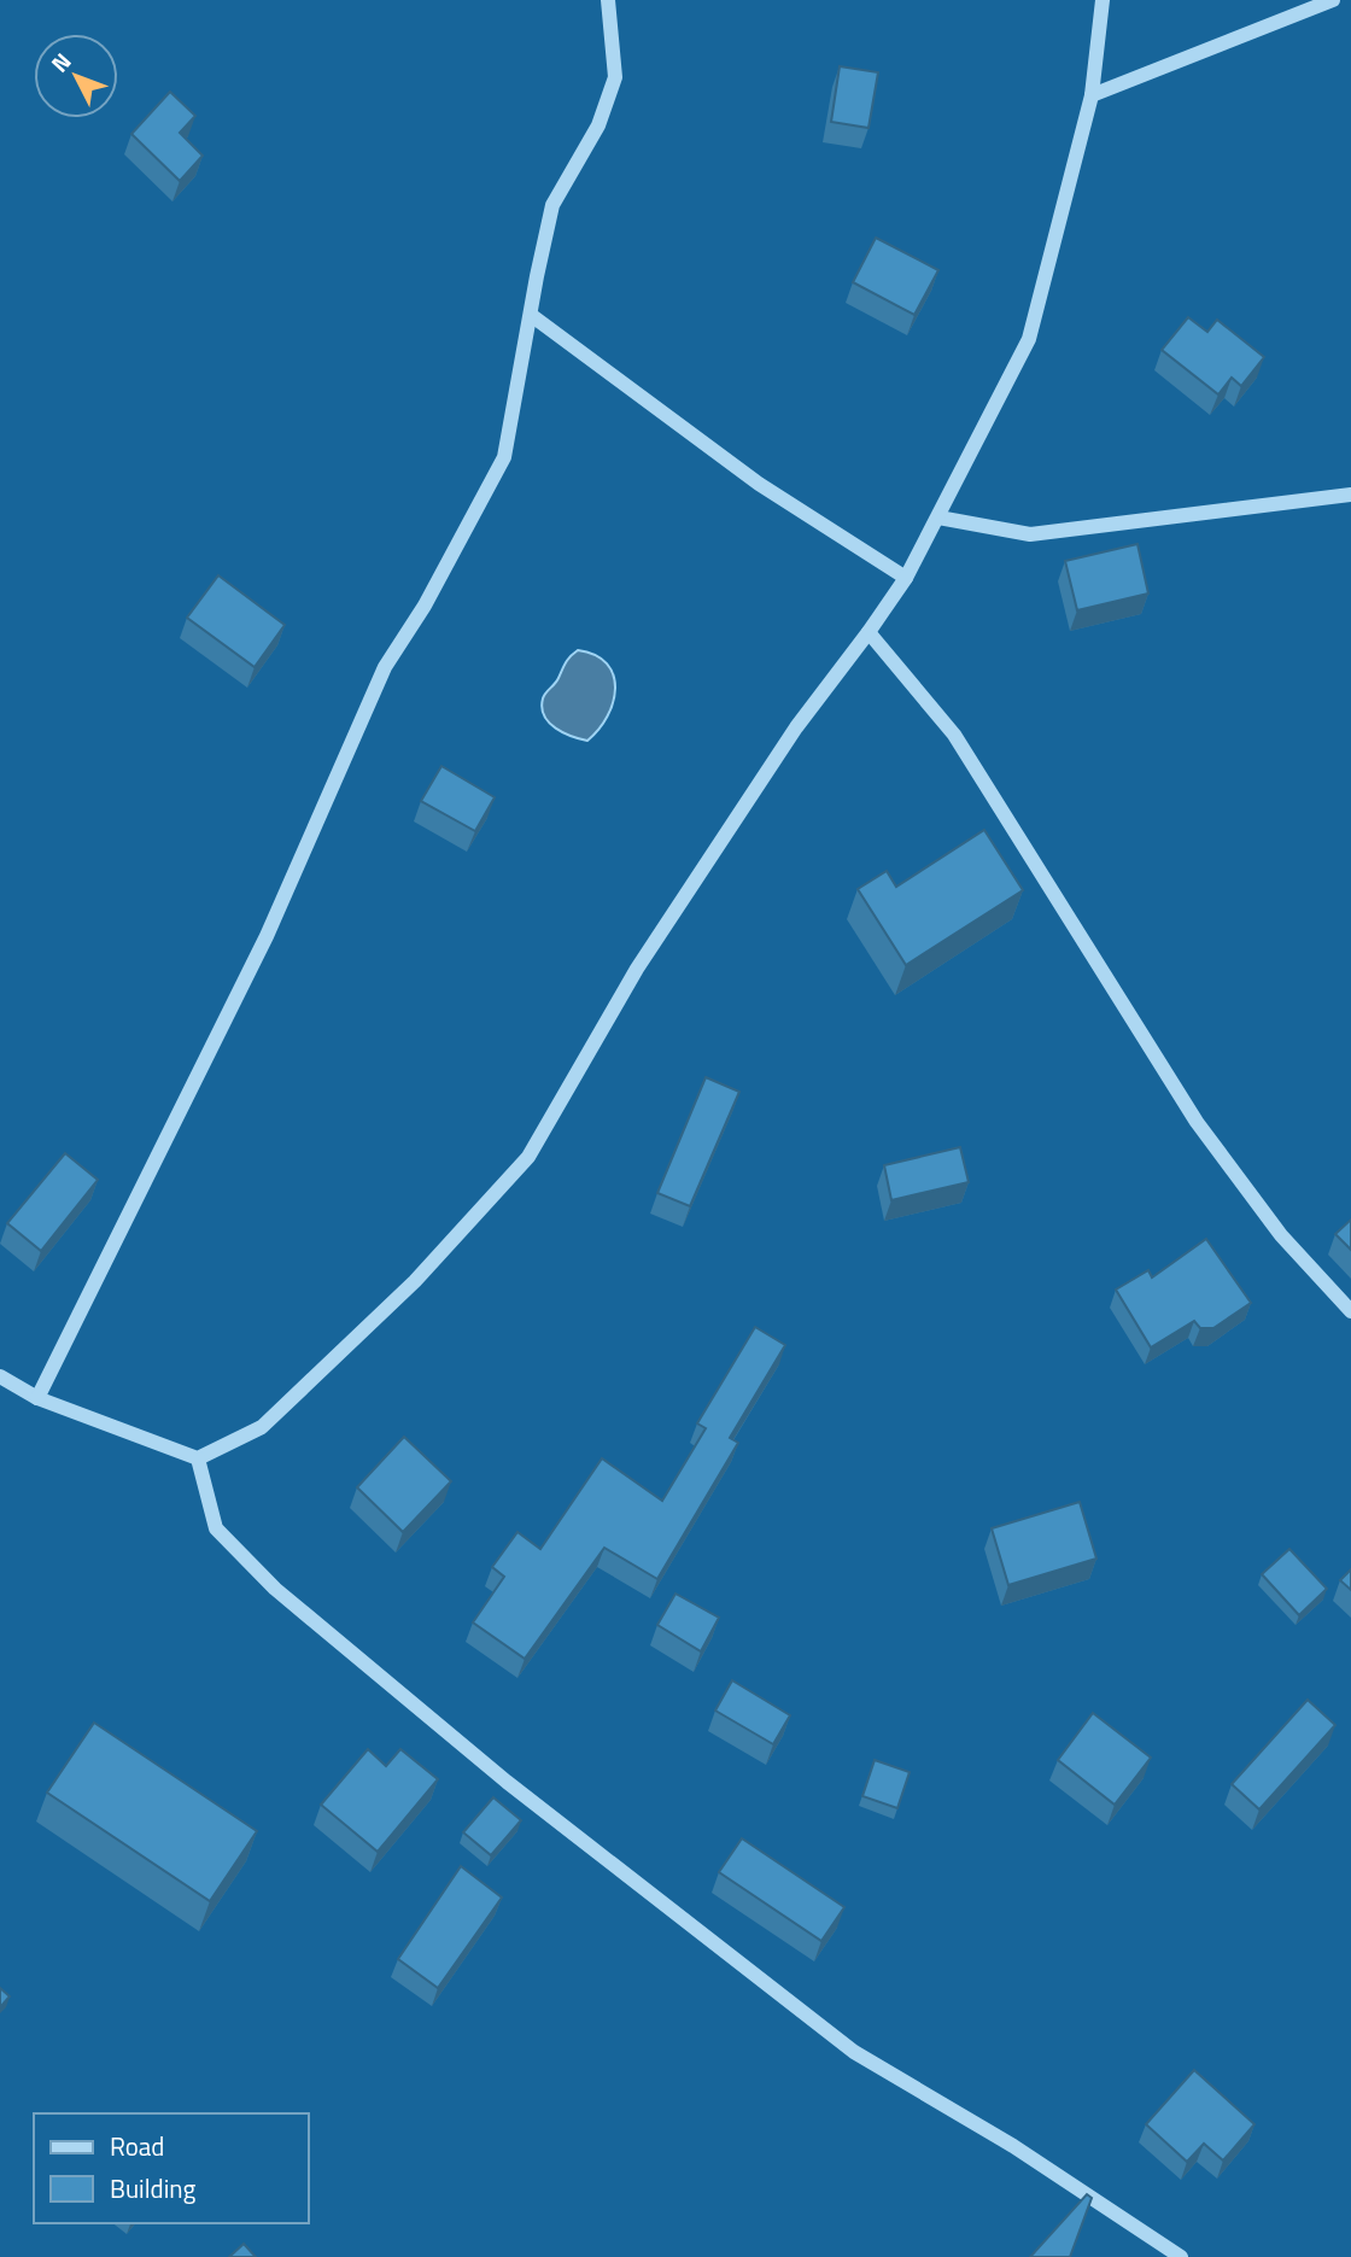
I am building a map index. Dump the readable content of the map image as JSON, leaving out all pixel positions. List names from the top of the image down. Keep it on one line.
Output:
{"legend":["Road","Building"],"north":"top left"}
